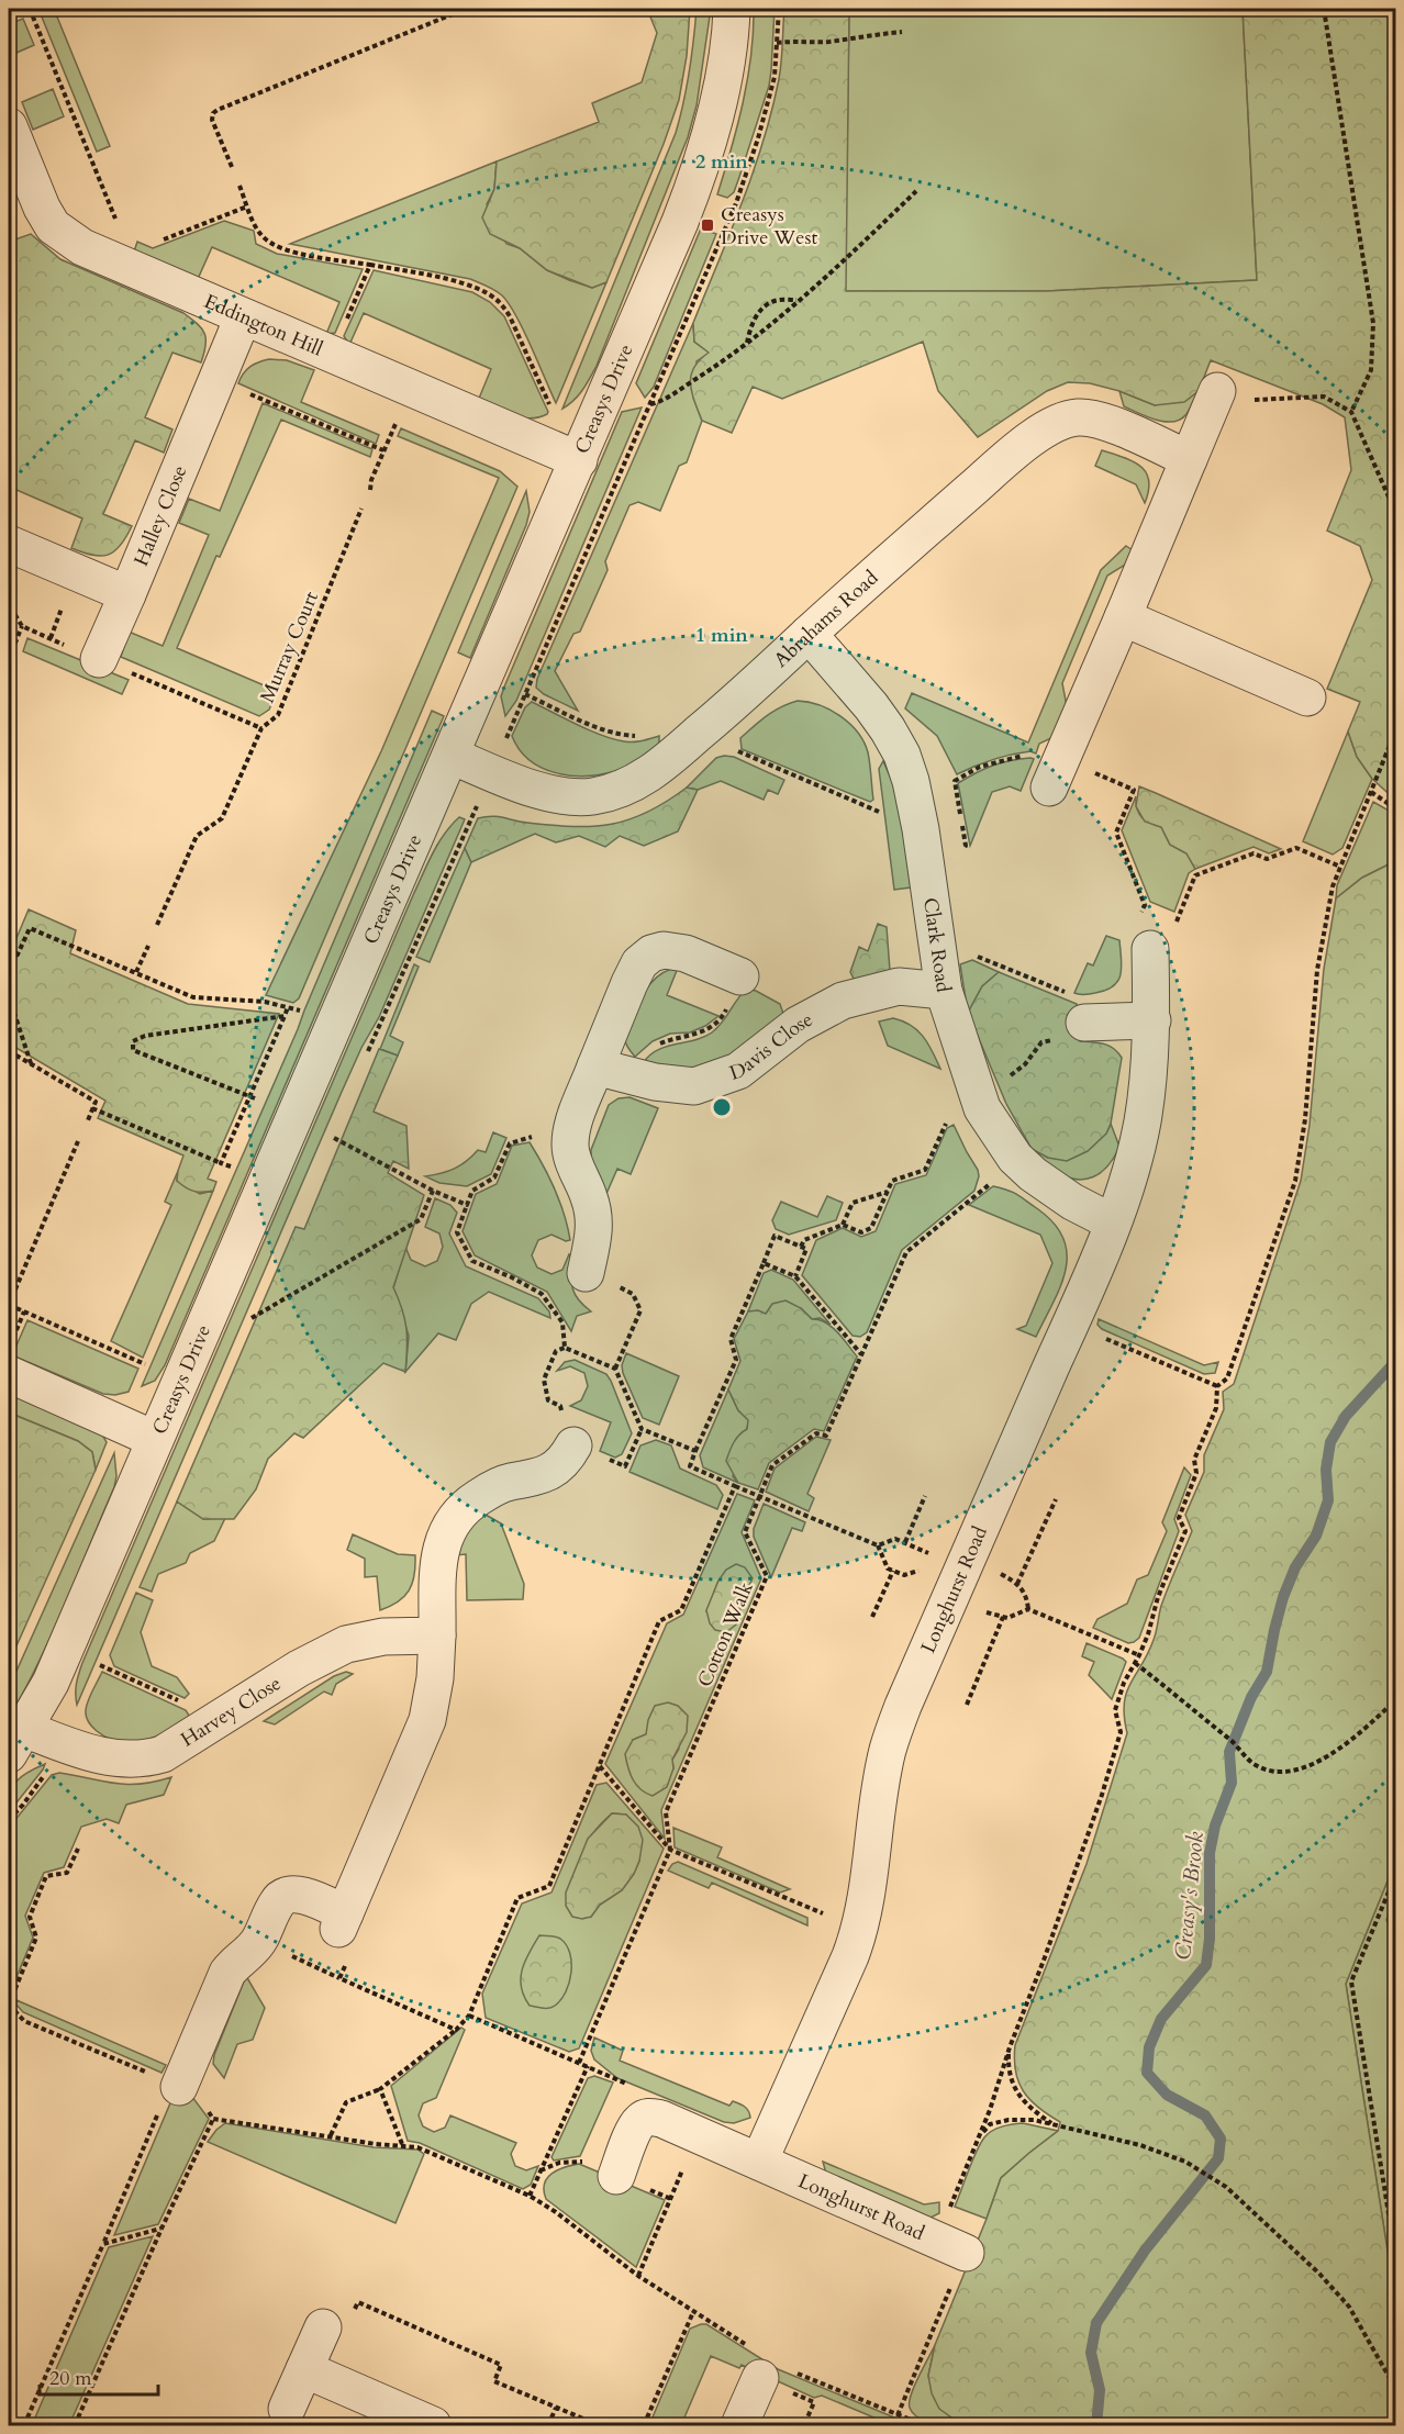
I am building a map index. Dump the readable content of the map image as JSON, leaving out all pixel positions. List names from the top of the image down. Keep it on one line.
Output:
{"streets":{"street":["Eddington Hill","Creasys Drive","Halley Close","Abrahams Road","Clark Road","Davis Close","Longhurst Road","Harvey Close"],"path":["Murray Court","Cotton Walk"]},"crossings":[["Eddington Hill","Creasys Drive"],["Eddington Hill","Halley Close"],["Creasys Drive","Abrahams Road"],["Creasys Drive","Harvey Close"],["Abrahams Road","Clark Road"],["Clark Road","Davis Close"],["Clark Road","Longhurst Road"],["Clark Road","Cotton Walk"]],"water":["Creasy's Brook"],"places":{"transit":["Creasys Drive West"]},"scale_bar":"20 m","rings":["2 min","1 min"]}
